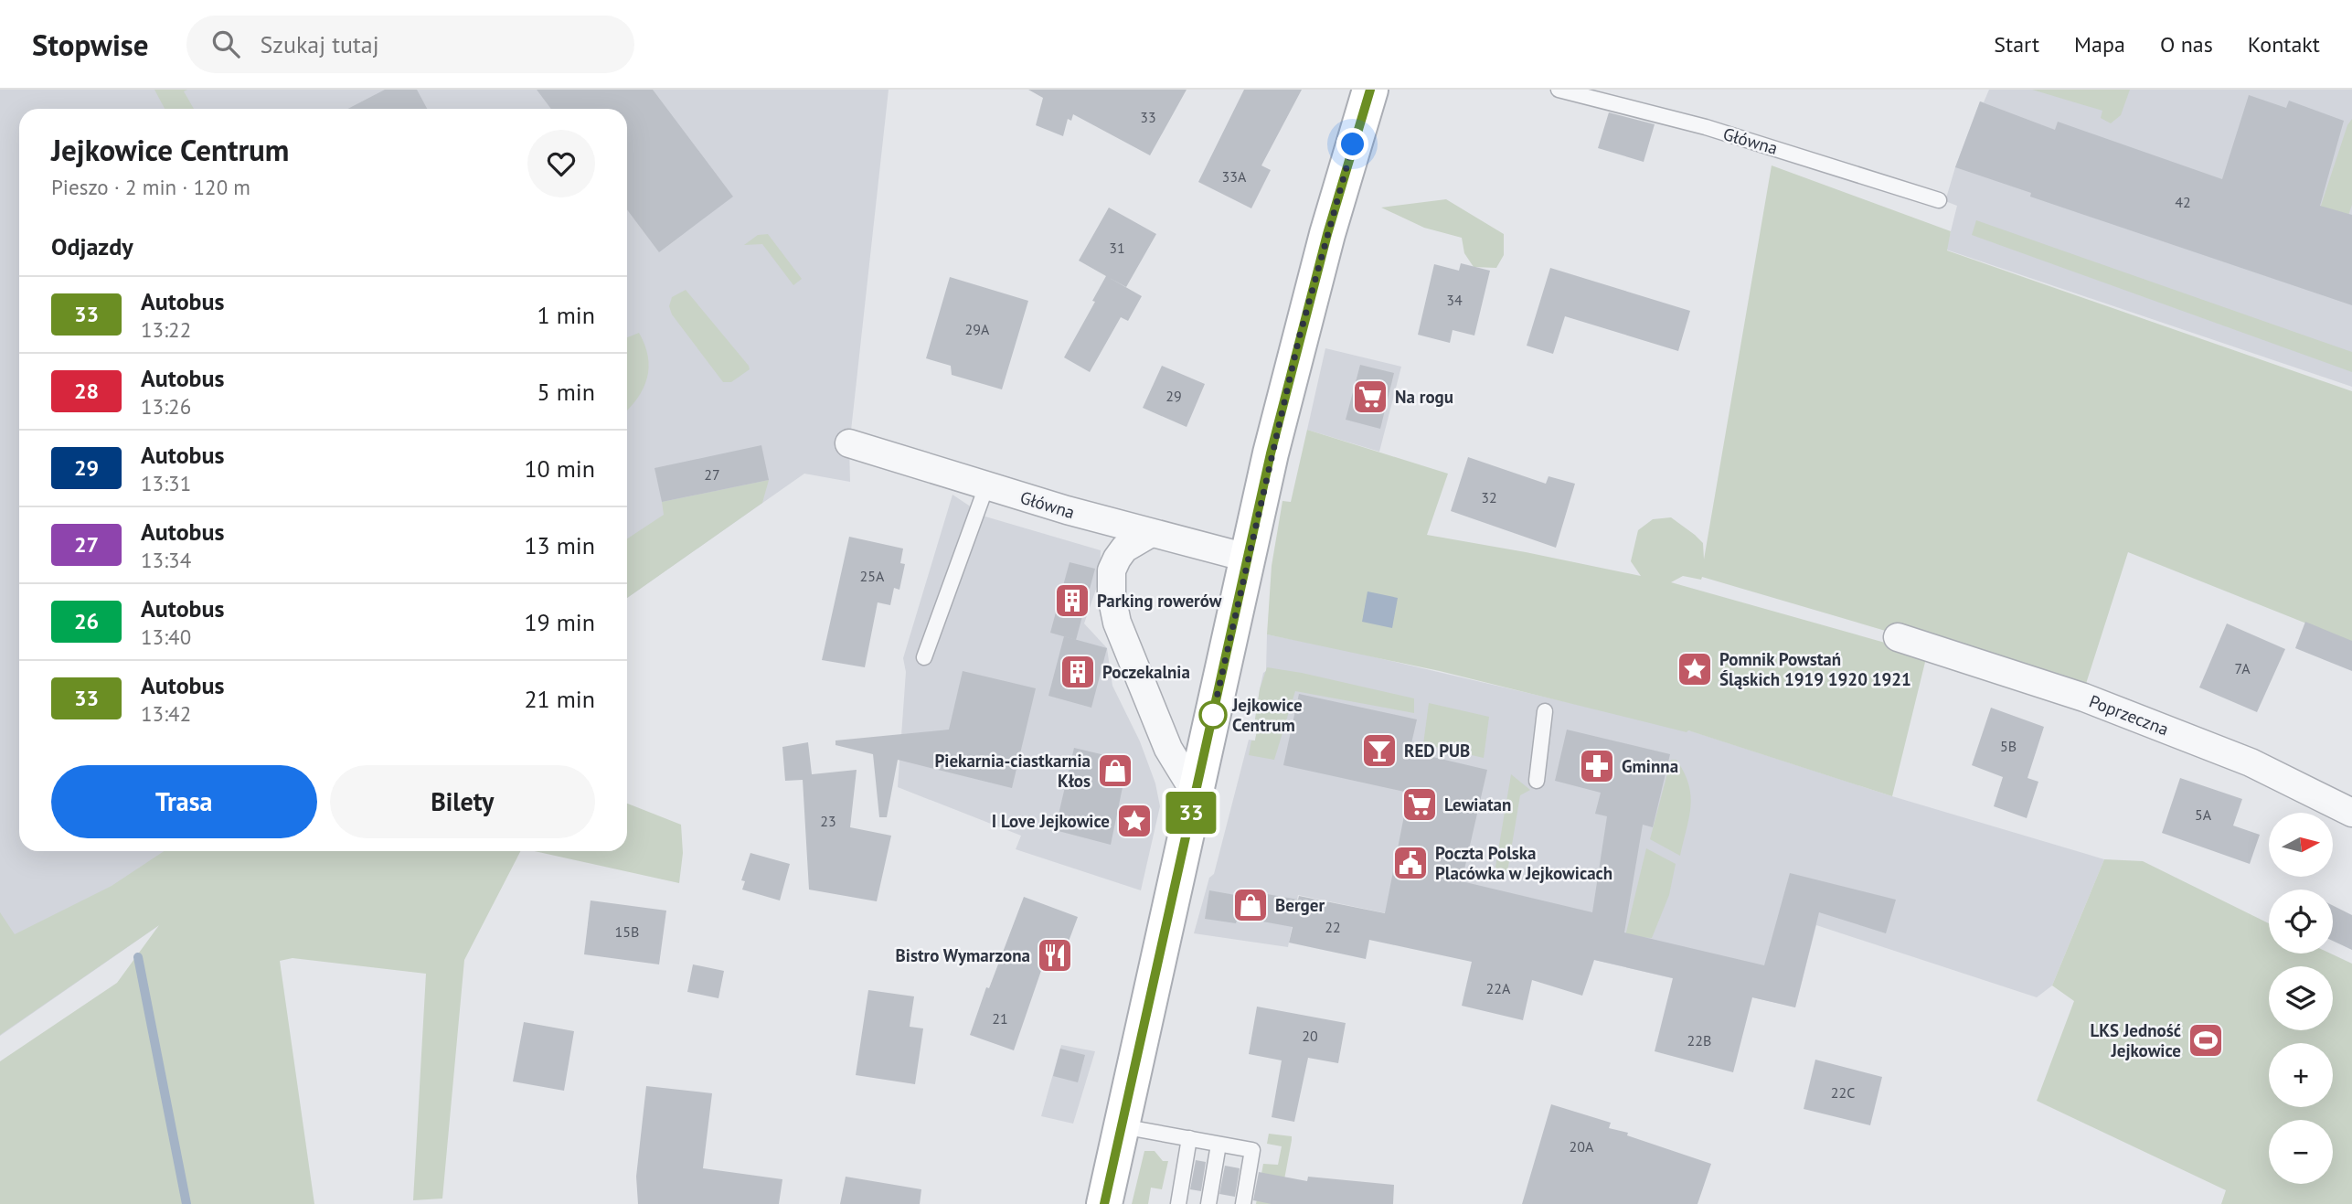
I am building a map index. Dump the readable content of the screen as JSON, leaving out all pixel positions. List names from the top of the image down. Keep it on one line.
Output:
{"streets":{"street":["Główna","Poprzeczna"]},"places":{"supermarket":["Na rogu","Lewiatan"],"building":["Parking rowerów","Poczekalnia"],"place":["Pomnik Powstań Śląskich 1919 1920 1921","I Love Jejkowice"],"other":["Jejkowice Centrum"],"bar":["RED PUB"],"pharmacy":["Gminna"],"shop":["Piekarnia-ciastkarnia Kłos","Berger"],"public building":["Poczta Polska Placówka w Jejkowicach"],"restaurant":["Bistro Wymarzona"],"sports":["LKS Jedność Jejkowice"]},"lines":["bus line 33"],"house_numbers":["33","33A","42","31","34","29A","29","27","32","25A","7A","5B","5A","23","22","15B","22A","21","20","22B","22C","20A"],"north":"right","page":{"header":"Stopwise","search":"Szukaj tutaj","nav":["Start","Mapa","O nas","Kontakt"],"on_map":"33","heading":[["Jejkowice Centrum","Pieszo · 2 min · 120 m"],"Odjazdy"],"list":[{"mark":"33","name":"Autobus","note":"13:22","value":"1 min"},{"mark":"28","name":"Autobus","note":"13:26","value":"5 min"},{"mark":"29","name":"Autobus","note":"13:31","value":"10 min"},{"mark":"27","name":"Autobus","note":"13:34","value":"13 min"},{"mark":"26","name":"Autobus","note":"13:40","value":"19 min"},{"mark":"33","name":"Autobus","note":"13:42","value":"21 min"}],"buttons":["Trasa","Bilety"],"map_buttons":["+","−"]}}
